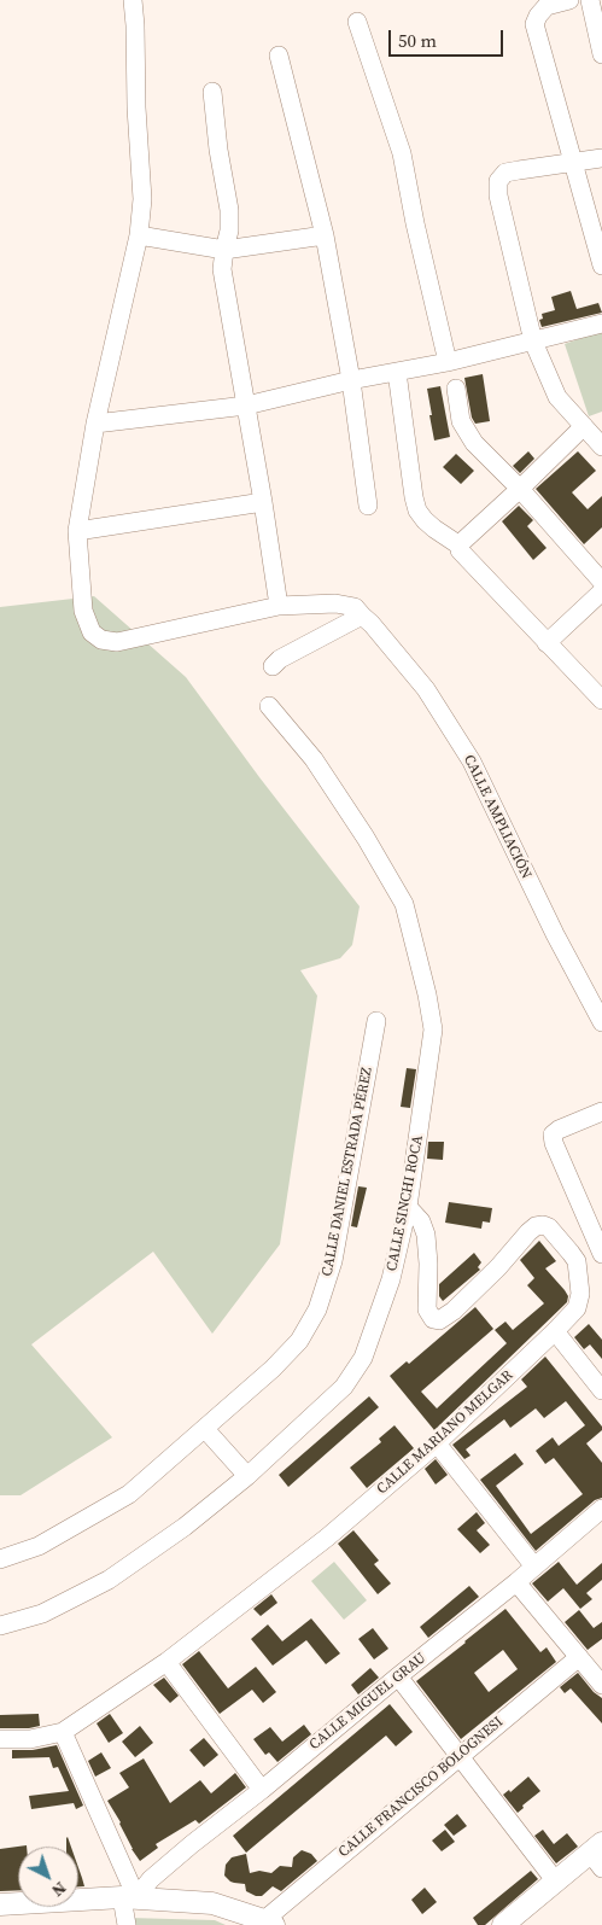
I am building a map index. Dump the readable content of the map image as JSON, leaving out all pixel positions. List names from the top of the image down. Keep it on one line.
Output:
{"streets":{"street":["CALLE AMPLIACIÓN","CALLE DANIEL ESTRADA PÉREZ","CALLE SINCHI ROCA","CALLE MARIANO MELGAR","CALLE MIGUEL GRAU","CALLE FRANCISCO BOLOGNESI"]},"crossings":[["CALLE SINCHI ROCA","CALLE MARIANO MELGAR"]],"scale_bar":"50 m","north":"bottom right"}
